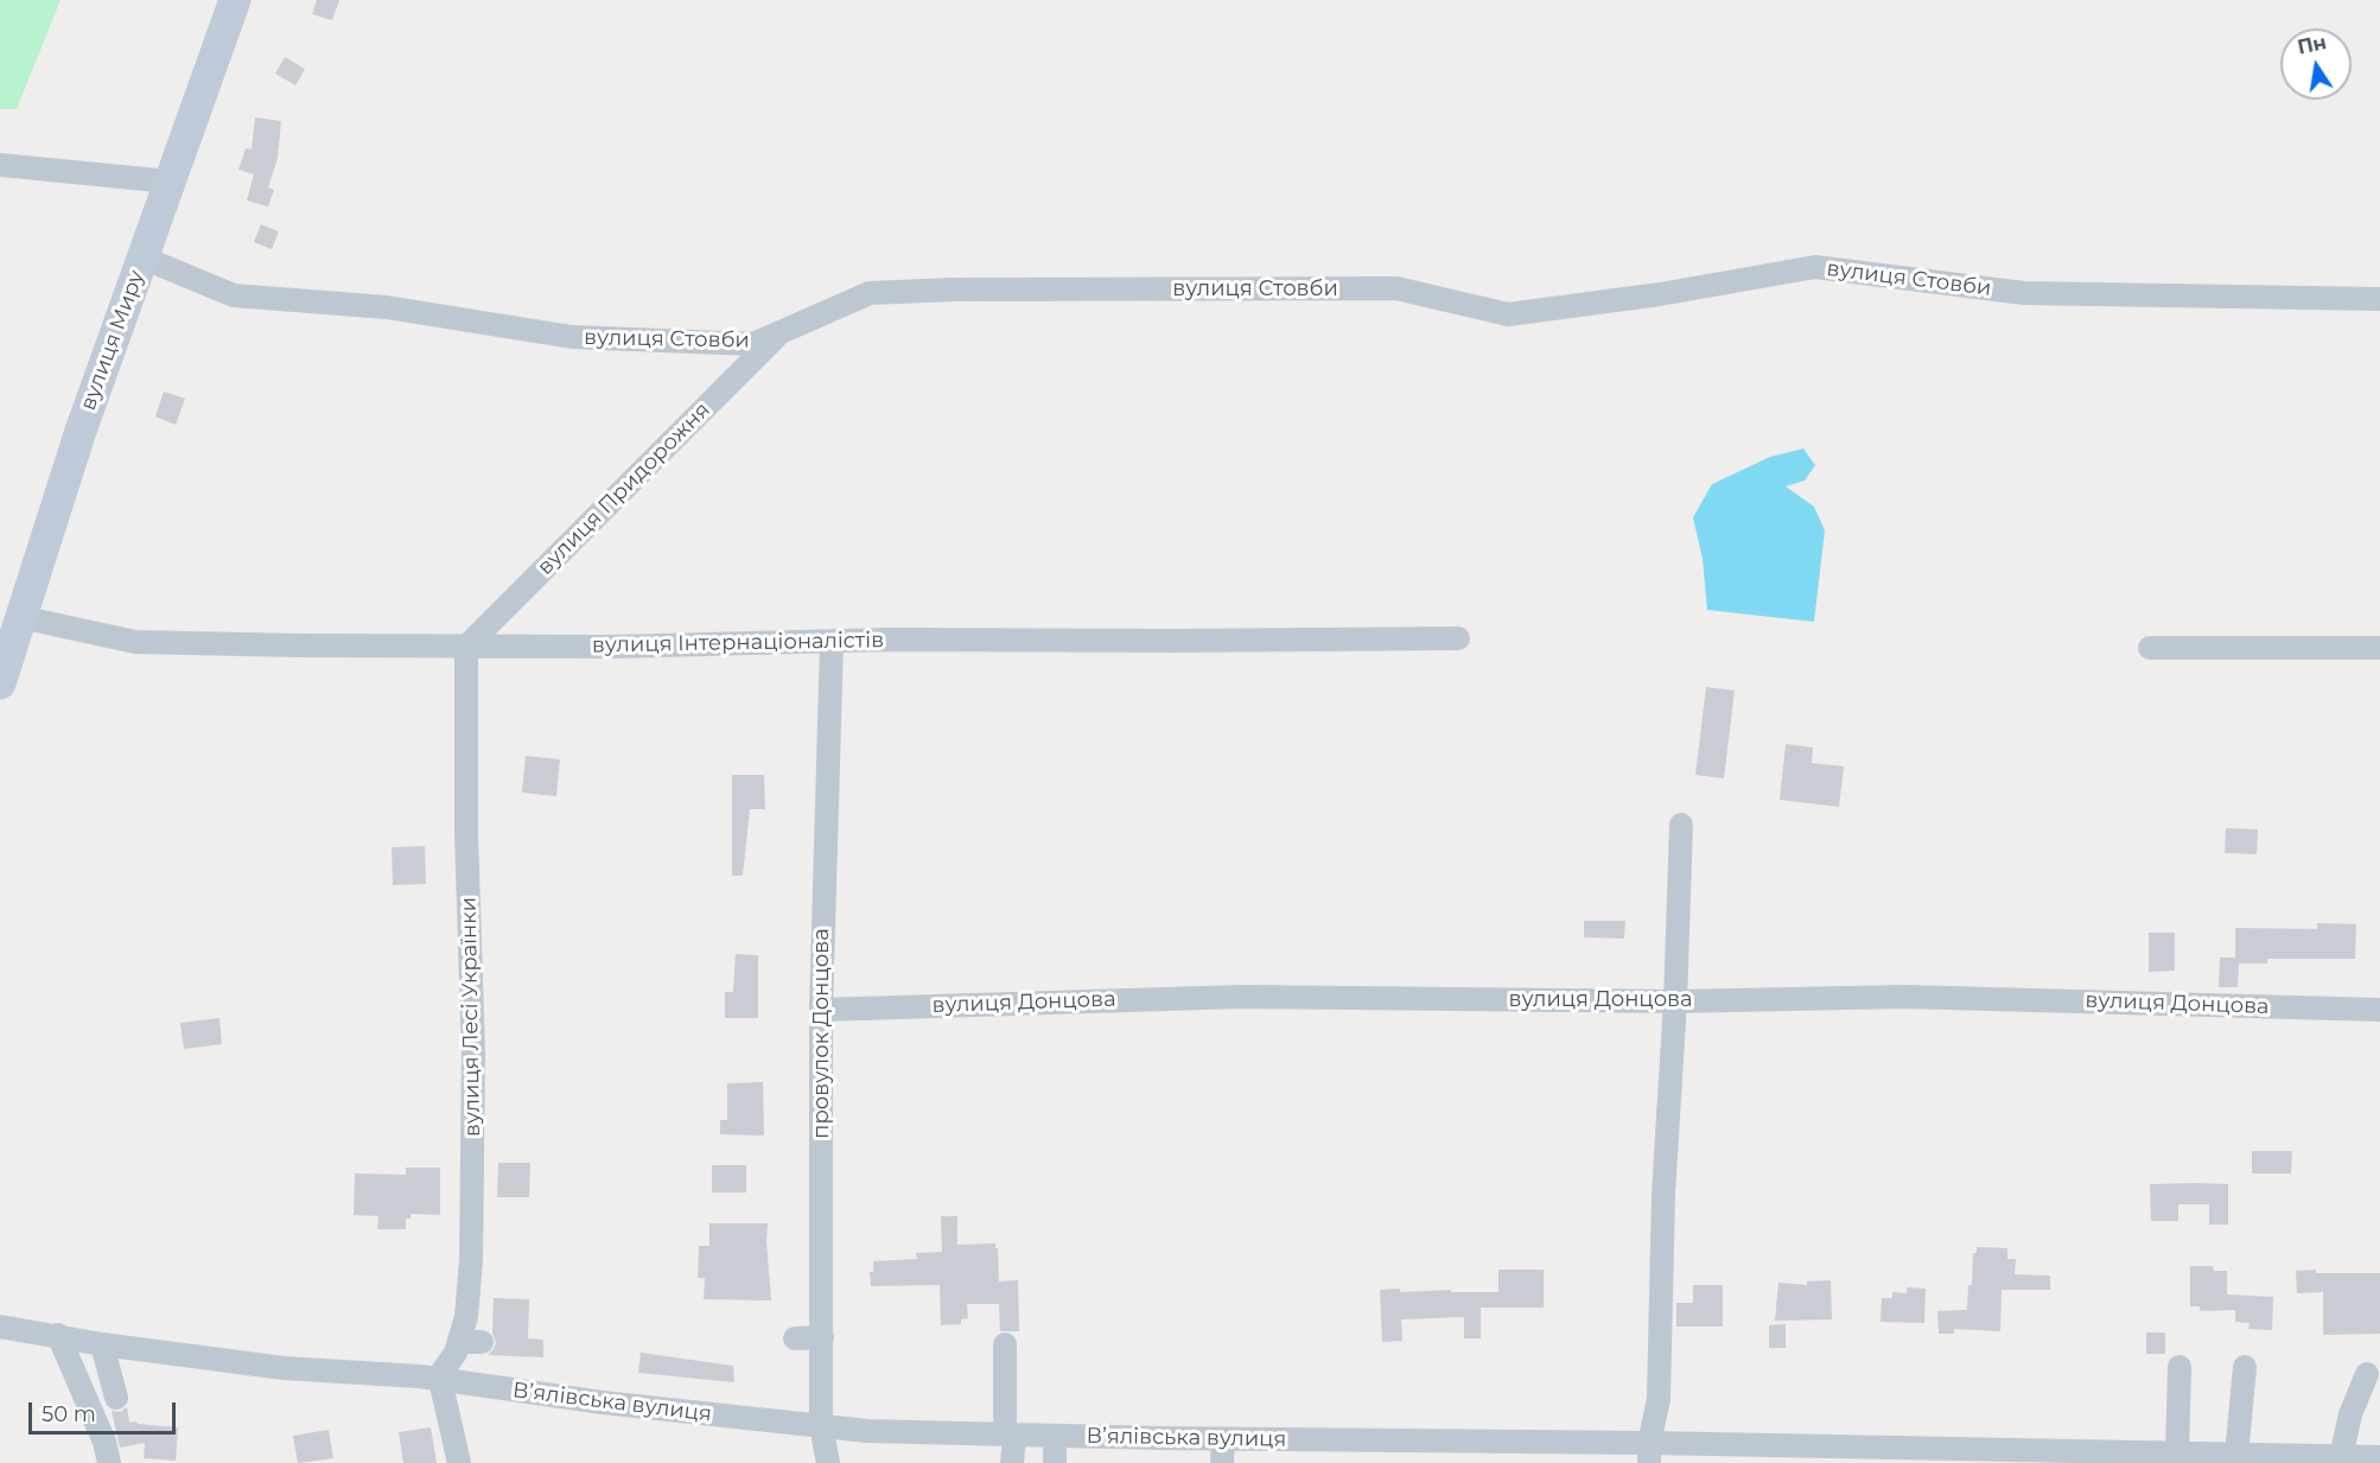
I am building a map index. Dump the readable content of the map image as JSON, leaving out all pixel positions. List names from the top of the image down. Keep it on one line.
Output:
{"streets":{"street":["вулиця Стовби","вулиця Миру","вулиця Придорожня","вулиця Інтернаціоналістів","вулиця Донцова","вулиця Лесі Українки","провулок Донцова","В’ялівська вулиця"]},"crossings":[["вулиця Стовби","вулиця Миру"],["вулиця Стовби","вулиця Придорожня"],["вулиця Миру","вулиця Інтернаціоналістів"],["вулиця Придорожня","вулиця Інтернаціоналістів"],["вулиця Придорожня","вулиця Лесі Українки"],["вулиця Інтернаціоналістів","вулиця Лесі Українки"],["вулиця Інтернаціоналістів","провулок Донцова"],["вулиця Донцова","провулок Донцова"],["вулиця Лесі Українки","В’ялівська вулиця"],["провулок Донцова","В’ялівська вулиця"]],"scale_bar":"50 m","north":"top"}
